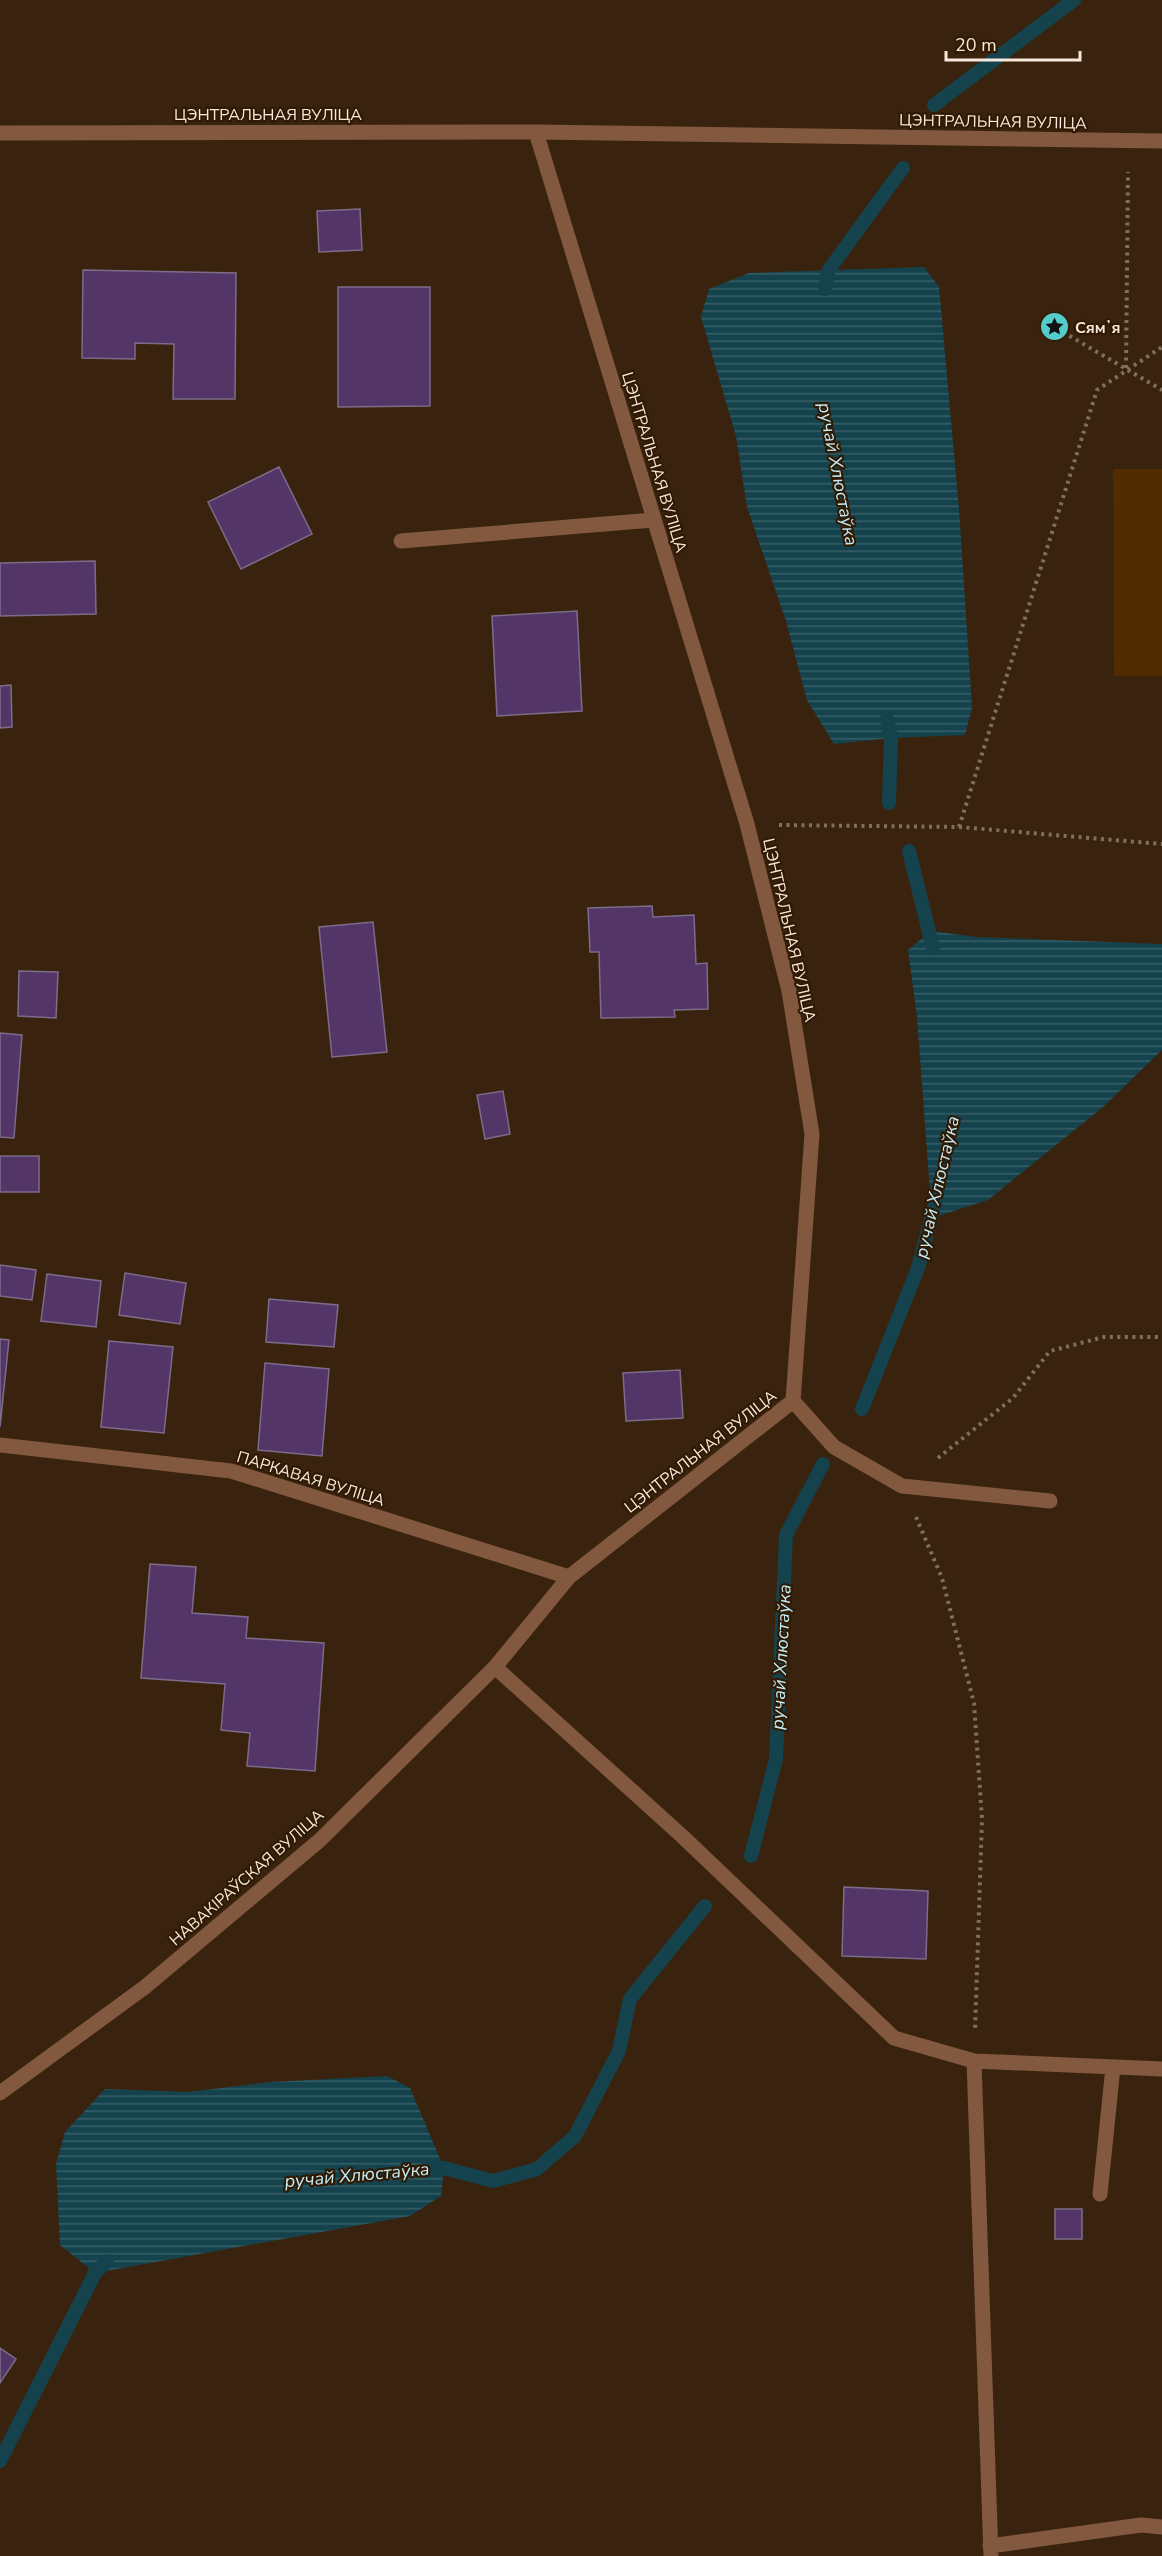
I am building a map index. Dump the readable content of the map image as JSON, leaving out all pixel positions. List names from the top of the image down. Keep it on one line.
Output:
{"streets":{"street":["ЦЭНТРАЛЬНАЯ ВУЛІЦА","ПАРКАВАЯ ВУЛІЦА","НАВАКІРАЎСКАЯ ВУЛІЦА"]},"crossings":[["ЦЭНТРАЛЬНАЯ ВУЛІЦА","ПАРКАВАЯ ВУЛІЦА"],["ЦЭНТРАЛЬНАЯ ВУЛІЦА","НАВАКІРАЎСКАЯ ВУЛІЦА"]],"water":["ручай Хлюстаўка"],"places":{"place":["Сямʼя"]},"scale_bar":"20 m"}
